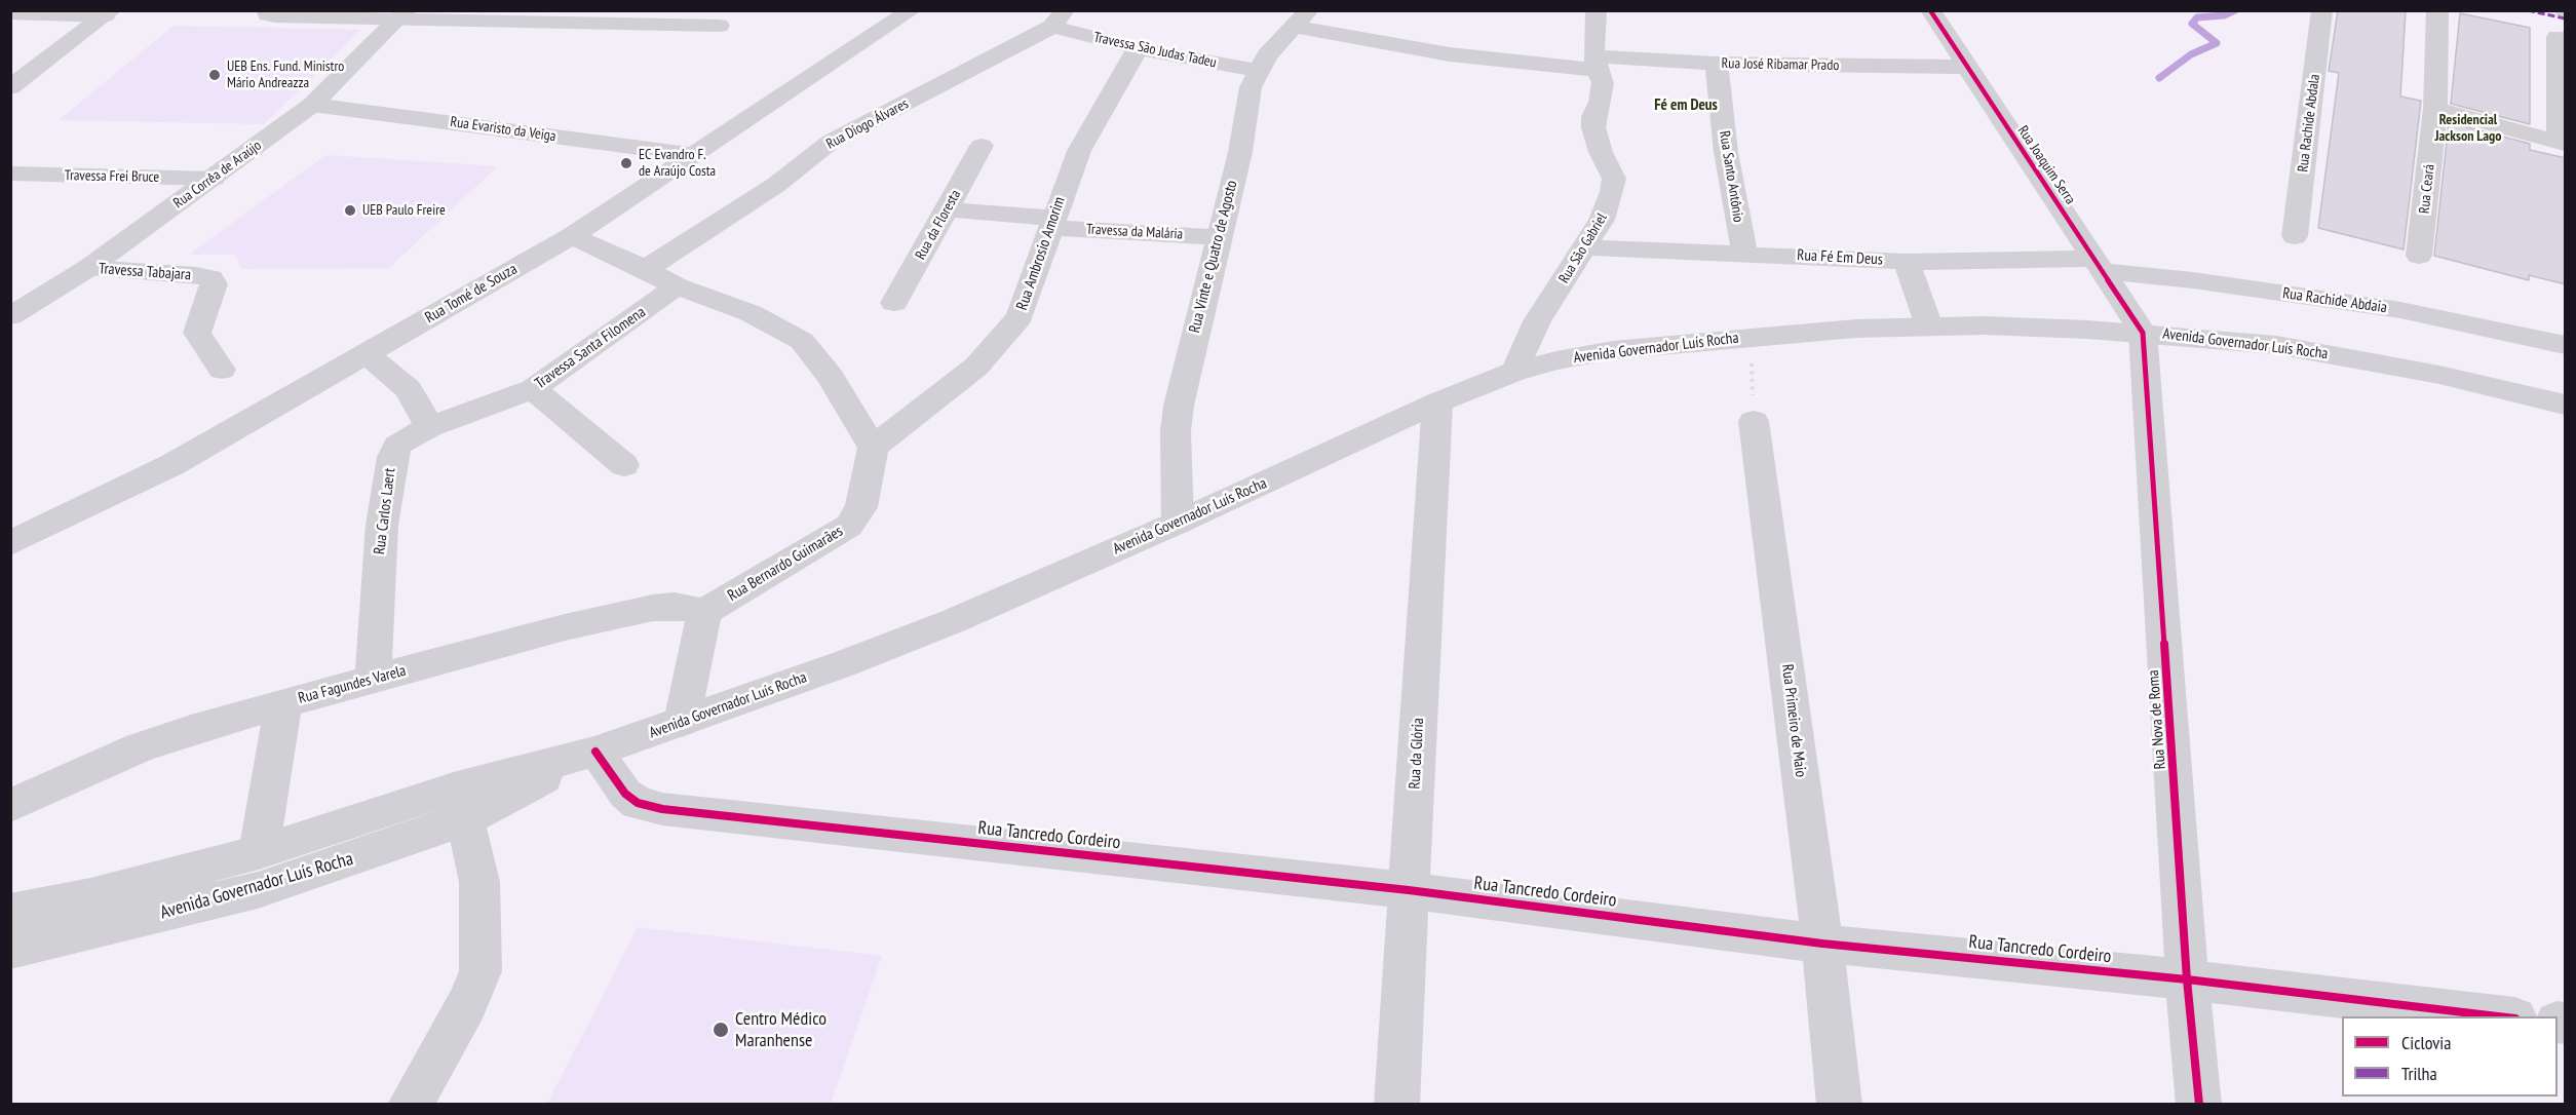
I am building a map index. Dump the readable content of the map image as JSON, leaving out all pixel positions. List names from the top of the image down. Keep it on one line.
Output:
{"streets":{"street":["Travessa São Judas Tadeu","Rua José Ribamar Prado","Rua Rachide Abdala","Rua Diogo Álvares","Rua Evaristo da Veiga","Rua Joaquim Serra","Rua Corrêa de Araújo","Travessa Frei Bruce","Rua Santo Antônio","Rua Ceará","Rua da Floresta","Travessa da Malária","Rua São Gabriel","Rua Ambrosio Amorim","Rua Vinte e Quatro de Agosto","Rua Fé Em Deus","Travessa Tabajara","Rua Tomé de Souza","Rua Rachide Abdaia","Avenida Governador Luís Rocha","Travessa Santa Filomena","Rua Carlos Laert","Rua Bernardo Guimarães","Rua Fagundes Varela","Rua Nova de Roma","Rua Primeiro de Maio","Rua da Glória","Rua Tancredo Cordeiro"]},"crossings":[["Travessa São Judas Tadeu","Rua Diogo Álvares"],["Travessa São Judas Tadeu","Rua Ambrosio Amorim"],["Travessa São Judas Tadeu","Rua Vinte e Quatro de Agosto"],["Rua José Ribamar Prado","Rua Joaquim Serra"],["Rua José Ribamar Prado","Rua Santo Antônio"],["Rua José Ribamar Prado","Rua São Gabriel"],["Rua José Ribamar Prado","Rua Vinte e Quatro de Agosto"],["Rua Evaristo da Veiga","Rua Corrêa de Araújo"],["Rua Evaristo da Veiga","Rua Tomé de Souza"],["Rua Joaquim Serra","Rua Fé Em Deus"],["Rua Joaquim Serra","Rua Rachide Abdaia"],["Rua Joaquim Serra","Avenida Governador Luís Rocha"],["Rua Joaquim Serra","Rua Nova de Roma"],["Rua Corrêa de Araújo","Travessa Frei Bruce"],["Rua Corrêa de Araújo","Travessa Tabajara"],["Rua Santo Antônio","Rua Fé Em Deus"],["Rua da Floresta","Travessa da Malária"],["Travessa da Malária","Rua Ambrosio Amorim"],["Travessa da Malária","Rua Vinte e Quatro de Agosto"],["Rua São Gabriel","Rua Fé Em Deus"],["Rua São Gabriel","Avenida Governador Luís Rocha"],["Rua Ambrosio Amorim","Rua Bernardo Guimarães"],["Rua Vinte e Quatro de Agosto","Avenida Governador Luís Rocha"],["Rua Fé Em Deus","Rua Rachide Abdaia"],["Avenida Governador Luís Rocha","Rua Nova de Roma"],["Avenida Governador Luís Rocha","Rua da Glória"],["Avenida Governador Luís Rocha","Rua Tancredo Cordeiro"],["Travessa Santa Filomena","Rua Carlos Laert"],["Rua Carlos Laert","Rua Fagundes Varela"],["Rua Bernardo Guimarães","Rua Fagundes Varela"],["Rua Nova de Roma","Rua Tancredo Cordeiro"],["Rua Primeiro de Maio","Rua Tancredo Cordeiro"],["Rua da Glória","Rua Tancredo Cordeiro"]],"districts":["Fé em Deus","Residencial Jackson Lago"],"places":["UEB Ens. Fund. Ministro Mário Andreazza","EC Evandro F. de Araújo Costa","UEB Paulo Freire","Centro Médico Maranhense"],"legend":["Ciclovia","Trilha"]}
